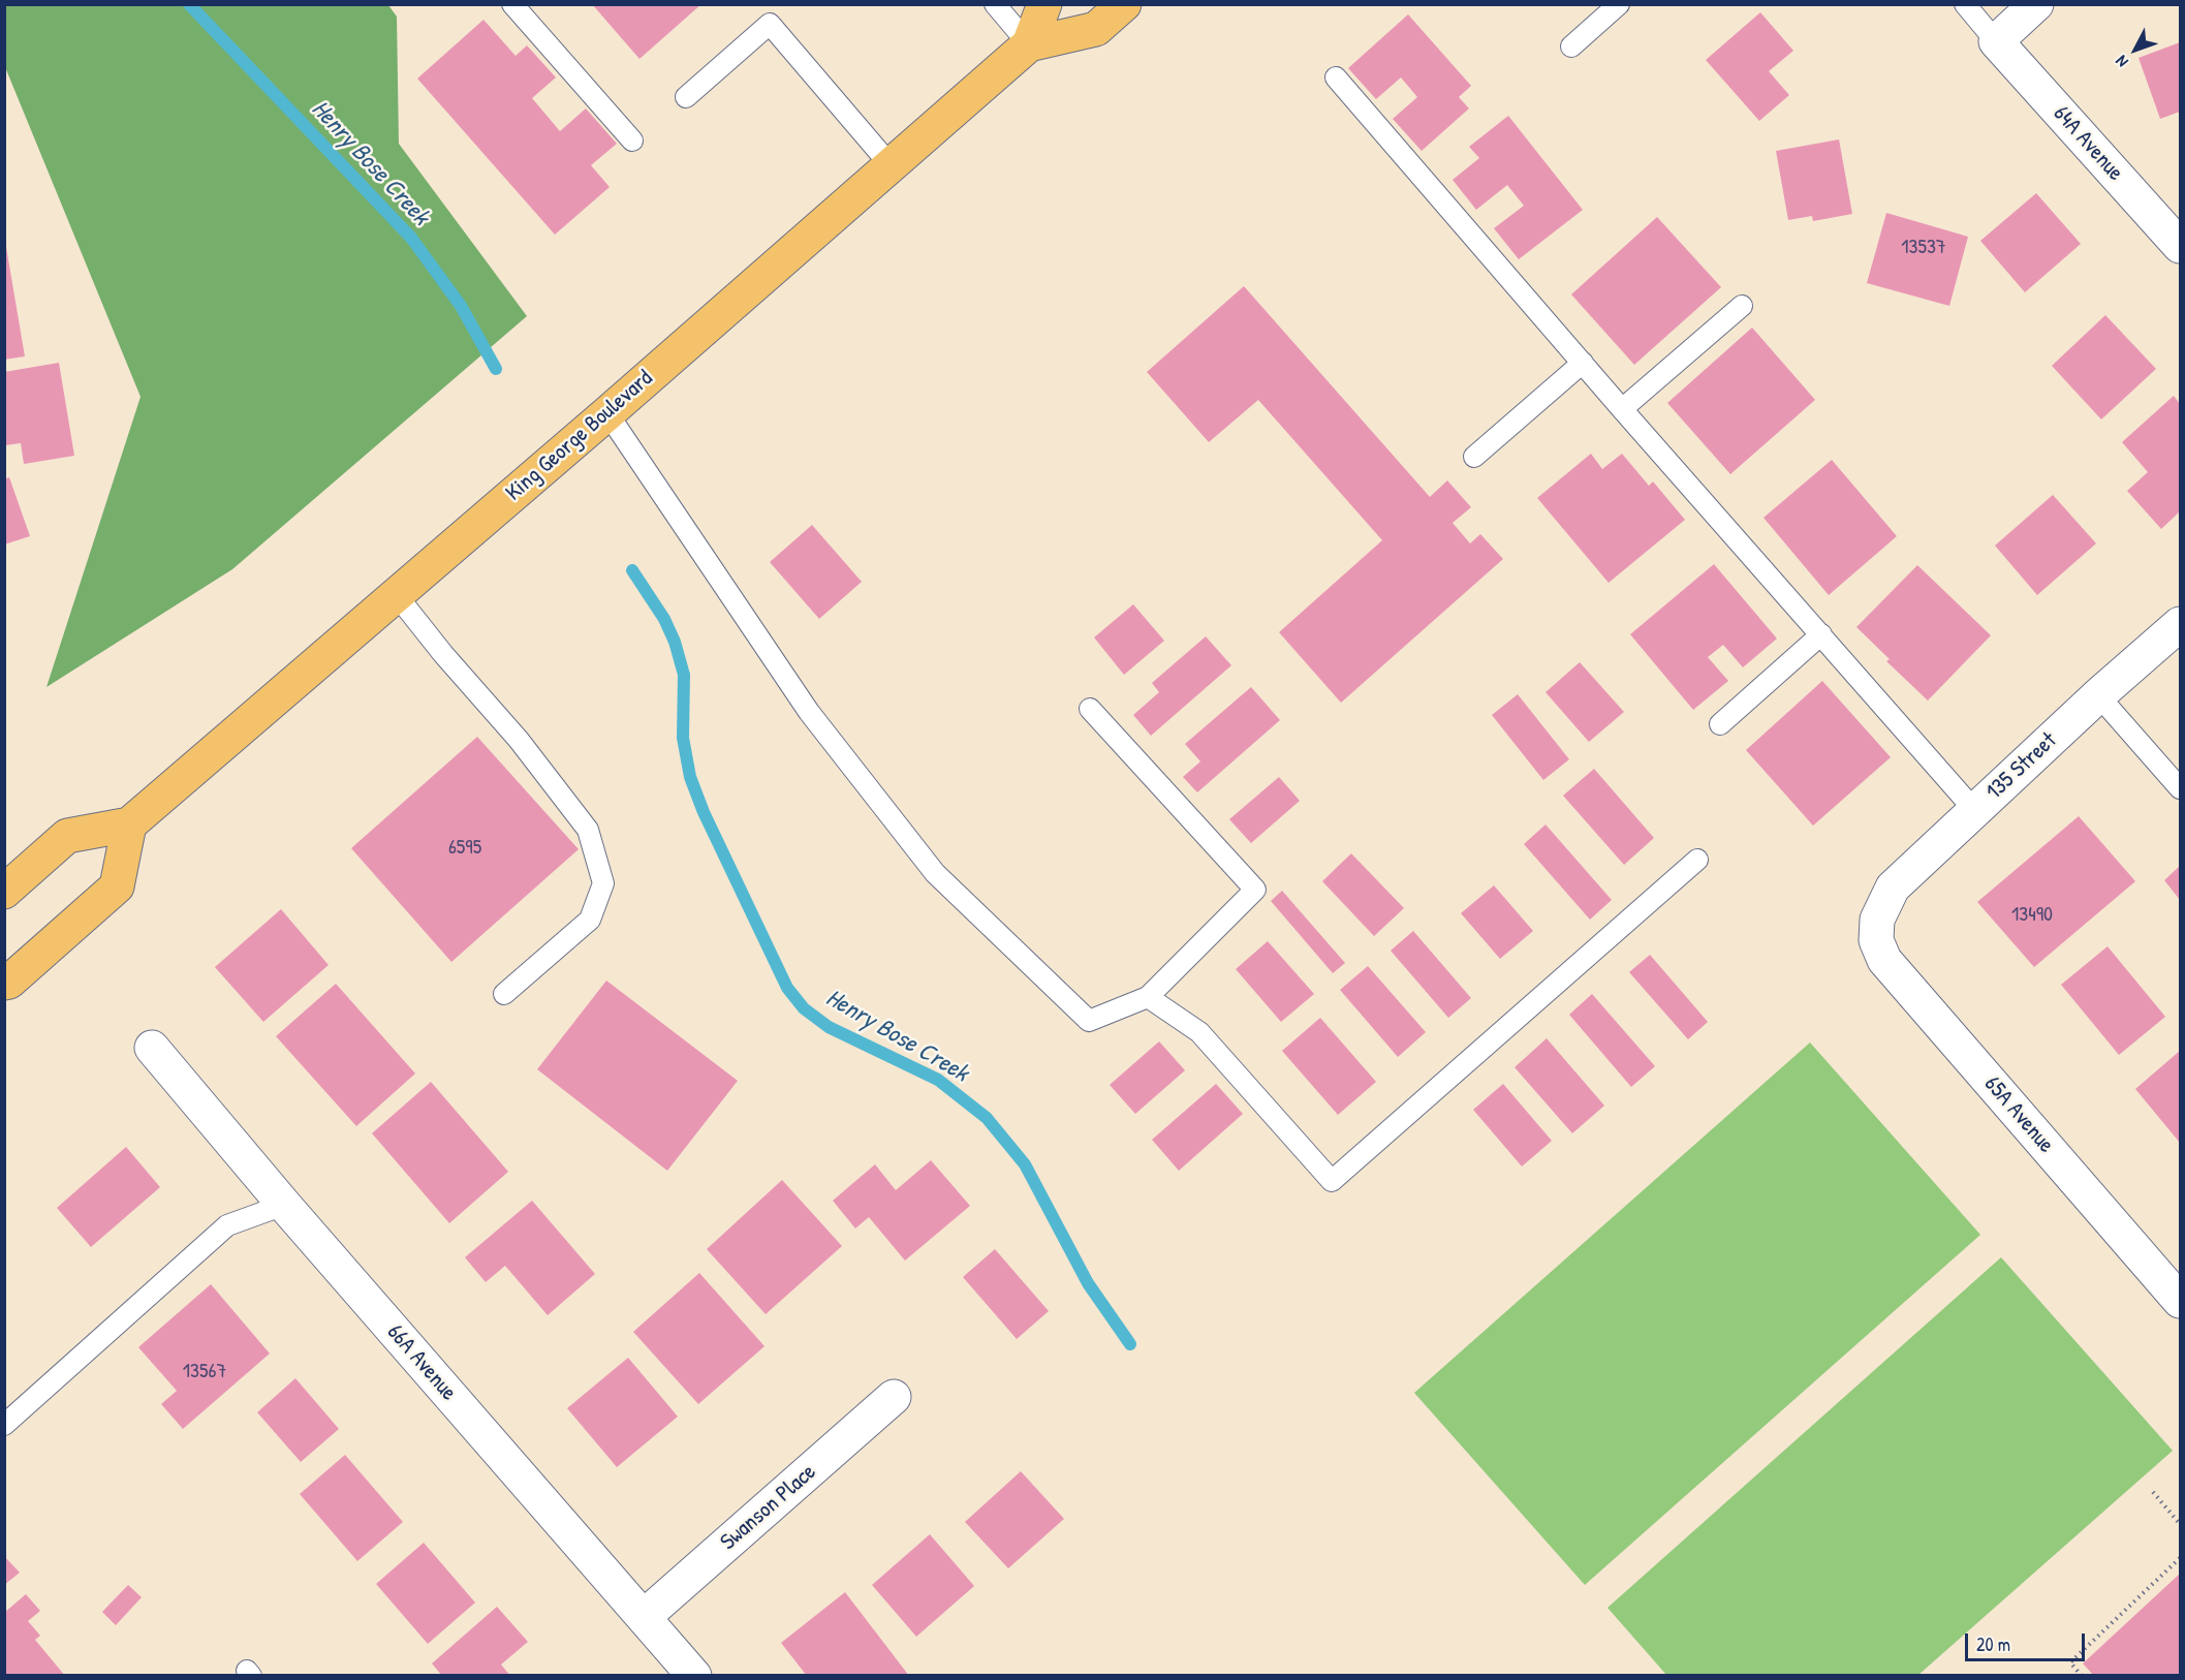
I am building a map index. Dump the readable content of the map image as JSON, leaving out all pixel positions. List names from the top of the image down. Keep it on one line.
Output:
{"streets":{"main road":["King George Boulevard"],"street":["64A Avenue","135 Street","65A Avenue","66A Avenue","Swanson Place"]},"crossings":[["135 Street","65A Avenue"],["66A Avenue","Swanson Place"]],"water":["Henry Bose Creek"],"house_numbers":["13537","6595","13490","13567"],"scale_bar":"20 m","north":"bottom left"}
